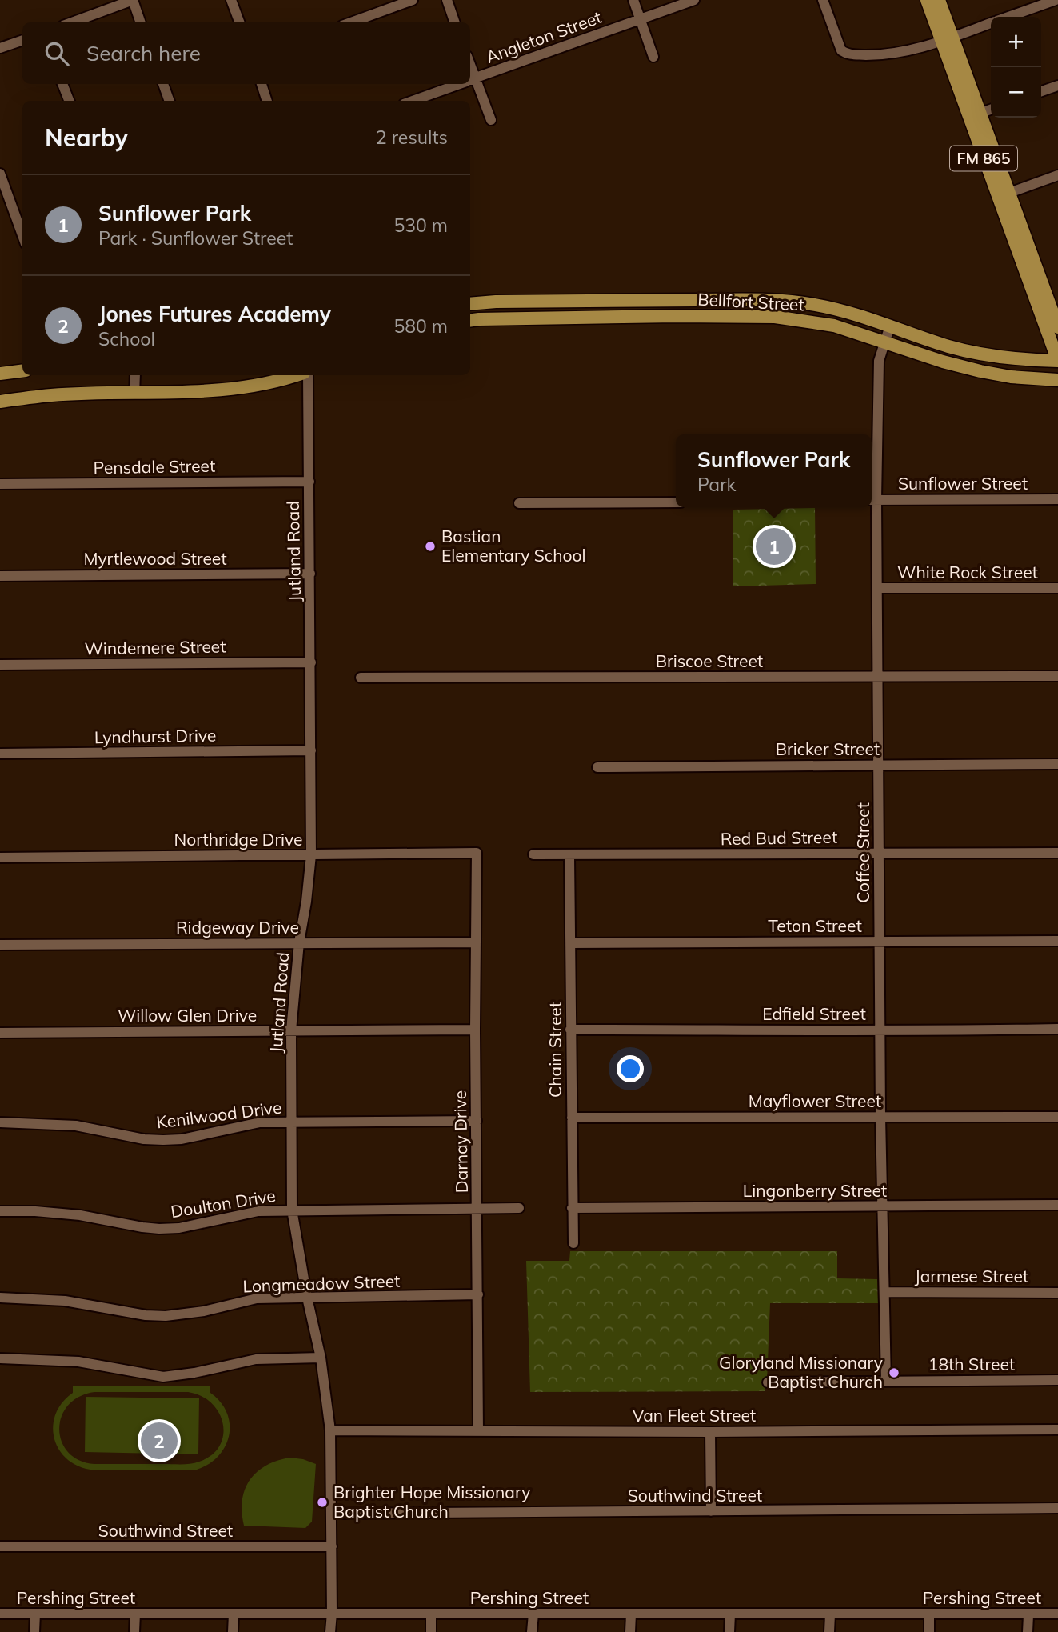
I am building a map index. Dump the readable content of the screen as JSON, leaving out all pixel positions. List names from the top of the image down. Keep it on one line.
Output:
{"streets":{"main road":["FM 865","Bellfort Street"],"street":["Angleton Street","Pensdale Street","Sunflower Street","Jutland Road","Myrtlewood Street","White Rock Street","Windemere Street","Briscoe Street","Lyndhurst Drive","Bricker Street","Red Bud Street","Northridge Drive","Coffee Street","Teton Street","Ridgeway Drive","Edfield Street","Willow Glen Drive","Chain Street","Mayflower Street","Kenilwood Drive","Darnay Drive","Lingonberry Street","Doulton Drive","Jarmese Street","Longmeadow Street","18th Street","Van Fleet Street","Southwind Street","Pershing Street"]},"crossings":[["FM 865","Bellfort Street"],["Bellfort Street","Coffee Street"],["Pensdale Street","Jutland Road"],["Sunflower Street","Coffee Street"],["Jutland Road","Myrtlewood Street"],["Jutland Road","Windemere Street"],["Jutland Road","Lyndhurst Drive"],["Jutland Road","Northridge Drive"],["Jutland Road","Ridgeway Drive"],["Jutland Road","Willow Glen Drive"],["Jutland Road","Kenilwood Drive"],["Jutland Road","Doulton Drive"],["Jutland Road","Longmeadow Street"],["Jutland Road","Van Fleet Street"],["Jutland Road","Southwind Street"],["Jutland Road","Pershing Street"],["White Rock Street","Coffee Street"],["Briscoe Street","Coffee Street"],["Bricker Street","Coffee Street"],["Red Bud Street","Coffee Street"],["Red Bud Street","Chain Street"],["Northridge Drive","Darnay Drive"],["Coffee Street","Teton Street"],["Coffee Street","Edfield Street"],["Coffee Street","Mayflower Street"],["Coffee Street","Lingonberry Street"],["Coffee Street","Jarmese Street"],["Coffee Street","18th Street"],["Teton Street","Chain Street"],["Ridgeway Drive","Darnay Drive"],["Edfield Street","Chain Street"],["Willow Glen Drive","Darnay Drive"],["Chain Street","Mayflower Street"],["Chain Street","Lingonberry Street"],["Kenilwood Drive","Darnay Drive"],["Darnay Drive","Doulton Drive"],["Darnay Drive","Longmeadow Street"],["Darnay Drive","Van Fleet Street"]],"places":["Bastian Elementary School","Gloryland Missionary Baptist Church","Brighter Hope Missionary Baptist Church"],"page":{"map_buttons":["+","−"],"search":"Search here","heading":["Nearby","2 results"],"list":[{"mark":"1","name":"Sunflower Park","note":"Park · Sunflower Street","value":"530 m"},{"mark":"2","name":"Jones Futures Academy","note":"School","value":"580 m"}],"popup":["Sunflower Park","Park"],"pins":["1","2"]}}
